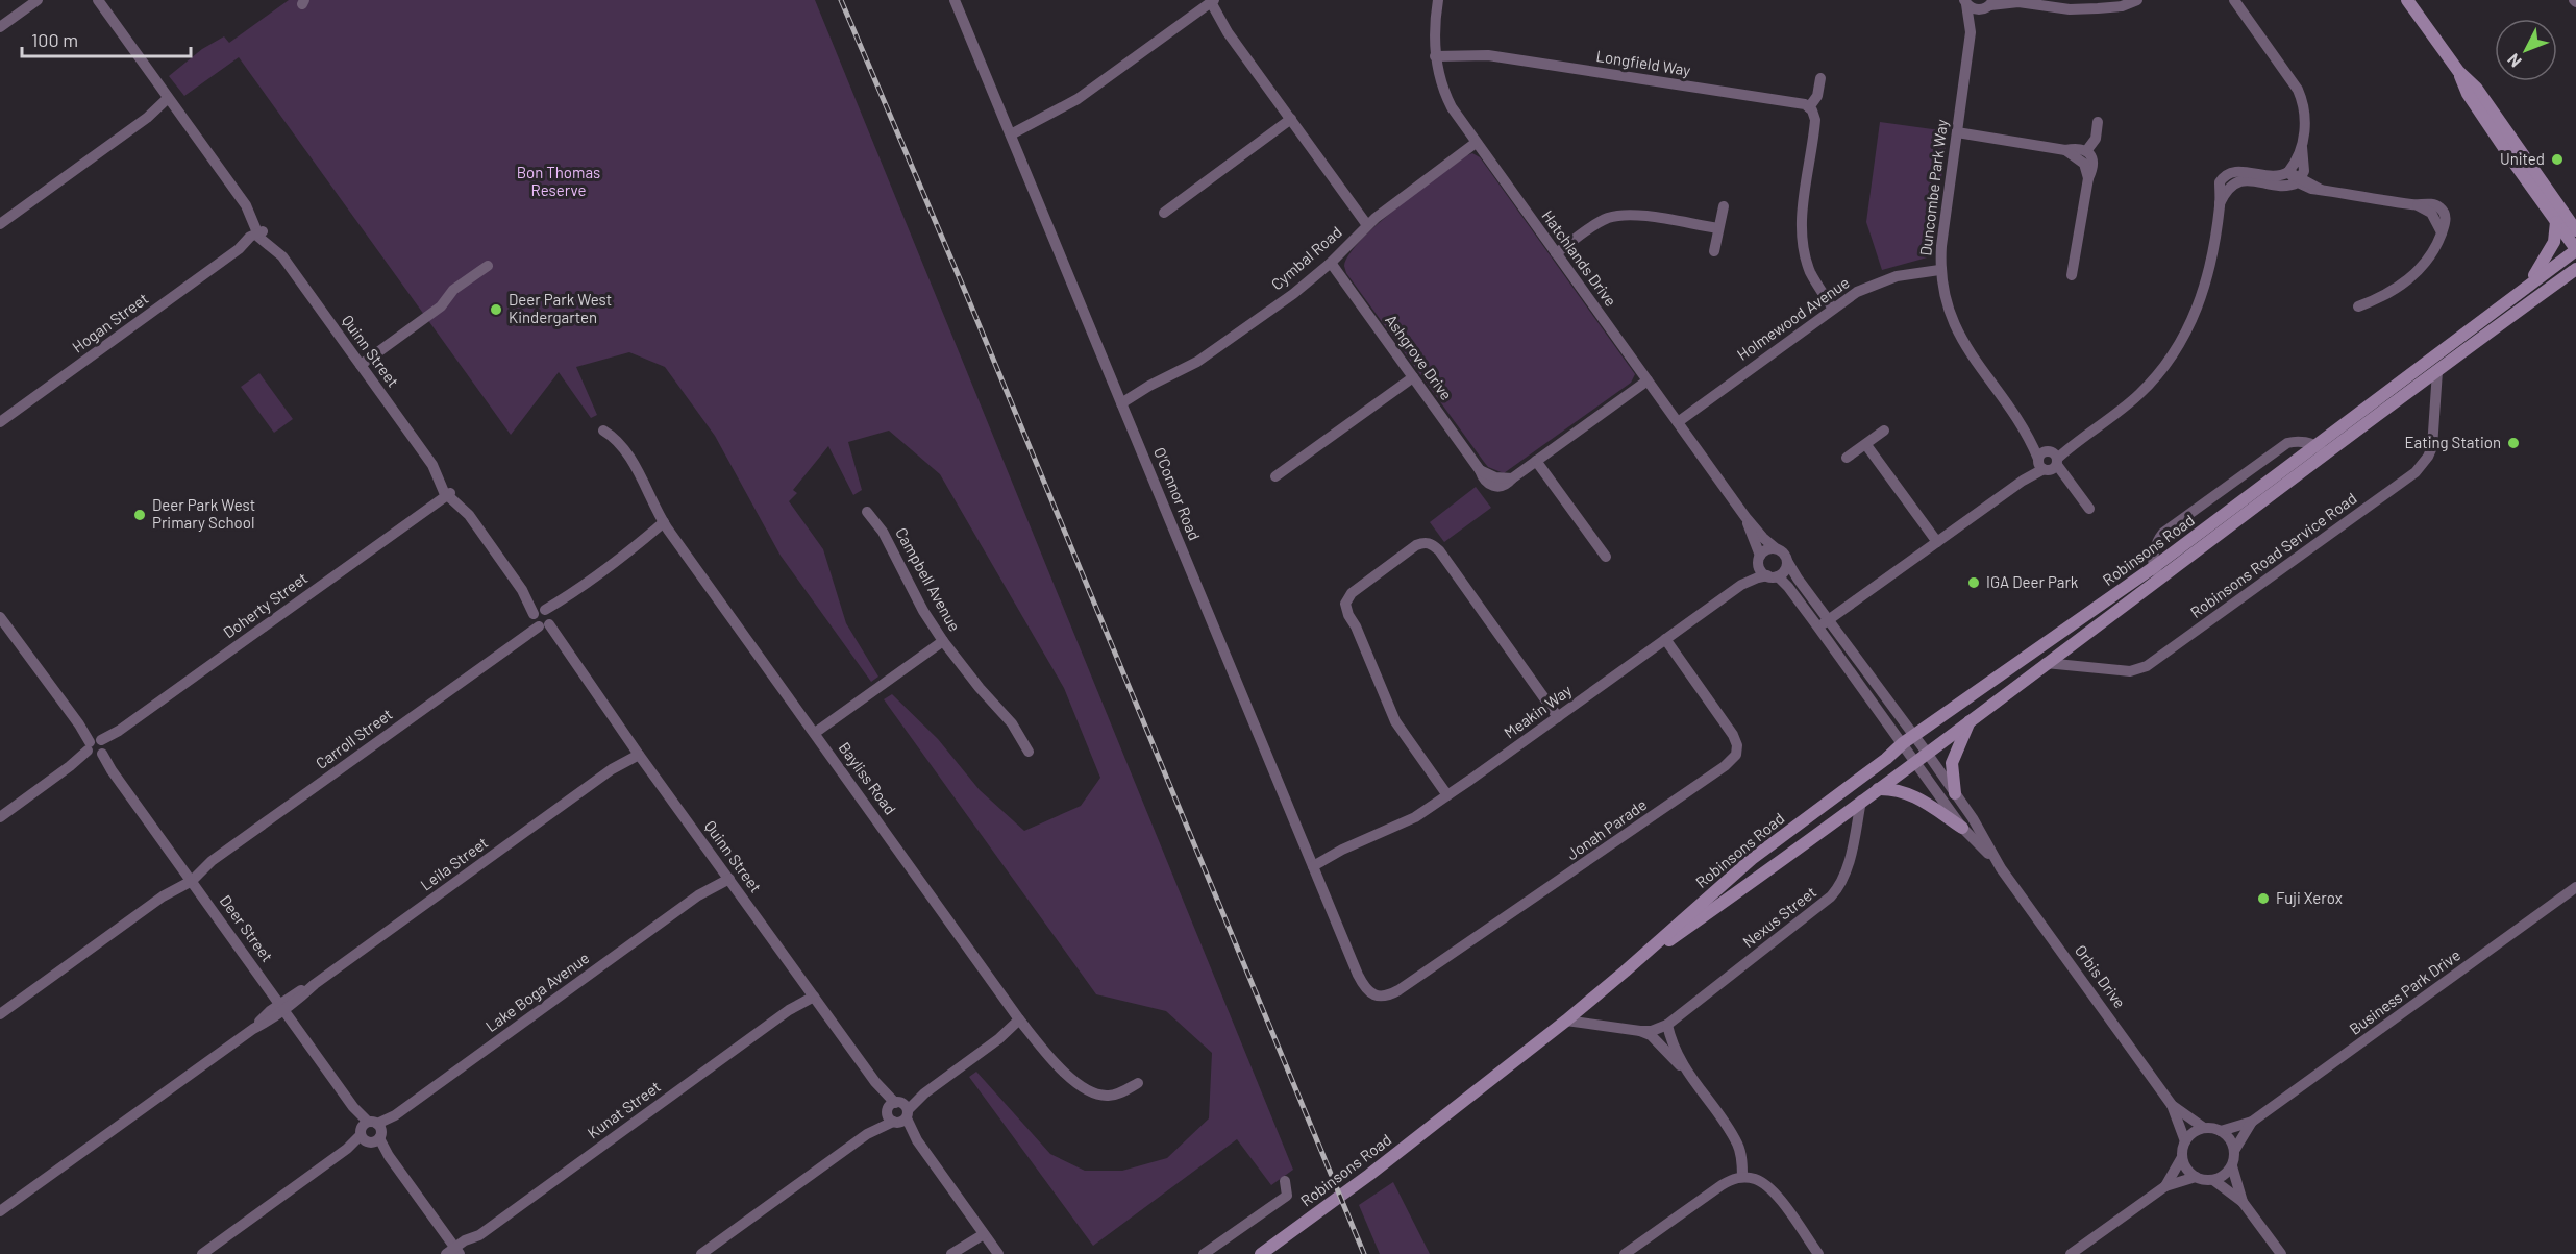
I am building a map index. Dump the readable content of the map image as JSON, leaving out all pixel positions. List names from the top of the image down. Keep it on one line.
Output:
{"streets":{"main road":["Robinsons Road"],"street":["Longfield Way","Duncombe Park Way","Cymbal Road","Hatchlands Drive","Holmewood Avenue","Hogan Street","Quinn Street","Ashgrove Drive","O'Connor Road","Robinsons Road Service Road","Campbell Avenue","Doherty Street","Meakin Way","Carroll Street","Bayliss Road","Jonah Parade","Leila Street","Nexus Street","Deer Street","Orbis Drive","Lake Boga Avenue","Business Park Drive","Kunat Street"]},"crossings":[["Longfield Way","Hatchlands Drive"],["Duncombe Park Way","Holmewood Avenue"],["Cymbal Road","Hatchlands Drive"],["Cymbal Road","Ashgrove Drive"],["Cymbal Road","O'Connor Road"],["Hatchlands Drive","Holmewood Avenue"],["Hatchlands Drive","Ashgrove Drive"],["Hatchlands Drive","Meakin Way"],["Hogan Street","Quinn Street"],["Quinn Street","Doherty Street"],["Quinn Street","Carroll Street"],["Quinn Street","Leila Street"],["Quinn Street","Lake Boga Avenue"],["Quinn Street","Kunat Street"],["O'Connor Road","Meakin Way"],["O'Connor Road","Jonah Parade"],["Robinsons Road","Robinsons Road Service Road"],["Robinsons Road","Nexus Street"],["Robinsons Road","Orbis Drive"],["Doherty Street","Deer Street"],["Meakin Way","Jonah Parade"],["Carroll Street","Bayliss Road"],["Carroll Street","Deer Street"],["Leila Street","Deer Street"],["Deer Street","Lake Boga Avenue"],["Deer Street","Kunat Street"],["Orbis Drive","Business Park Drive"]],"parks":["Bon Thomas Reserve"],"places":["United","Deer Park West Kindergarten","Eating Station","Deer Park West Primary School","IGA Deer Park","Fuji Xerox"],"scale_bar":"100 m","north":"bottom left"}
